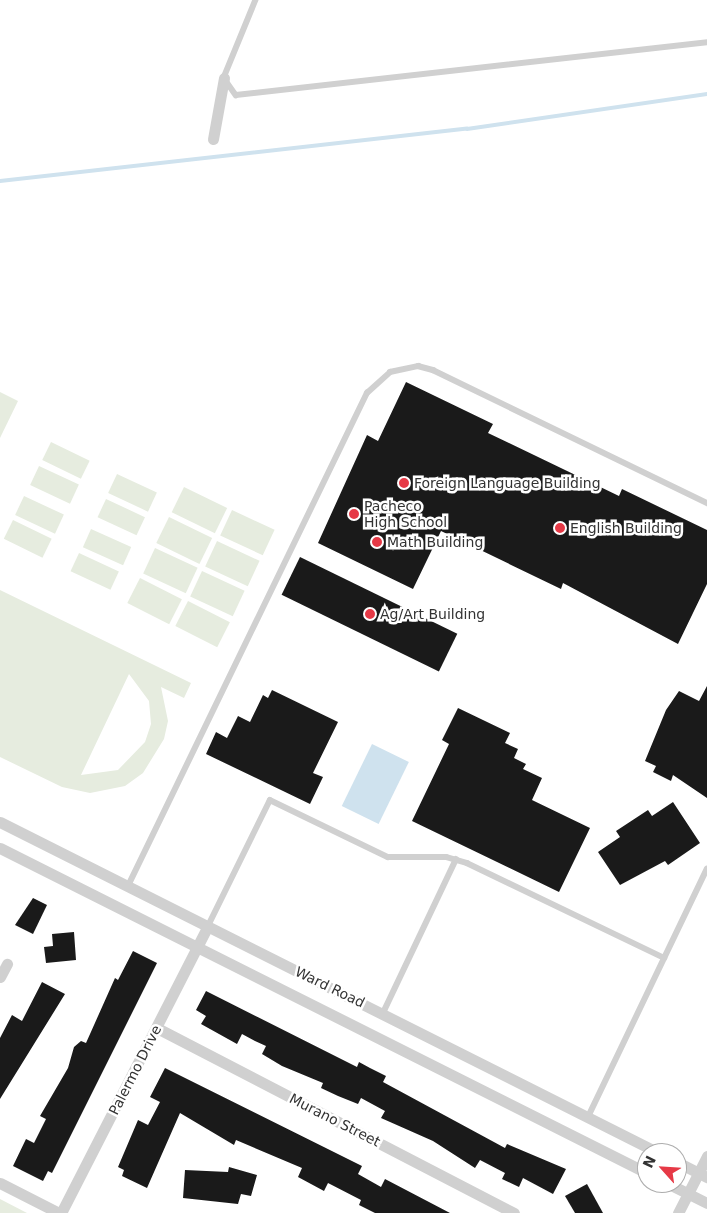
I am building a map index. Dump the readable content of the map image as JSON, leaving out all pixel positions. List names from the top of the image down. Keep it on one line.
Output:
{"streets":{"street":["Ward Road","Palermo Drive","Murano Street"]},"crossings":[["Ward Road","Palermo Drive"],["Palermo Drive","Murano Street"]],"places":["Foreign Language Building","Pacheco High School","English Building","Math Building","Ag/Art Building"],"north":"top left"}
